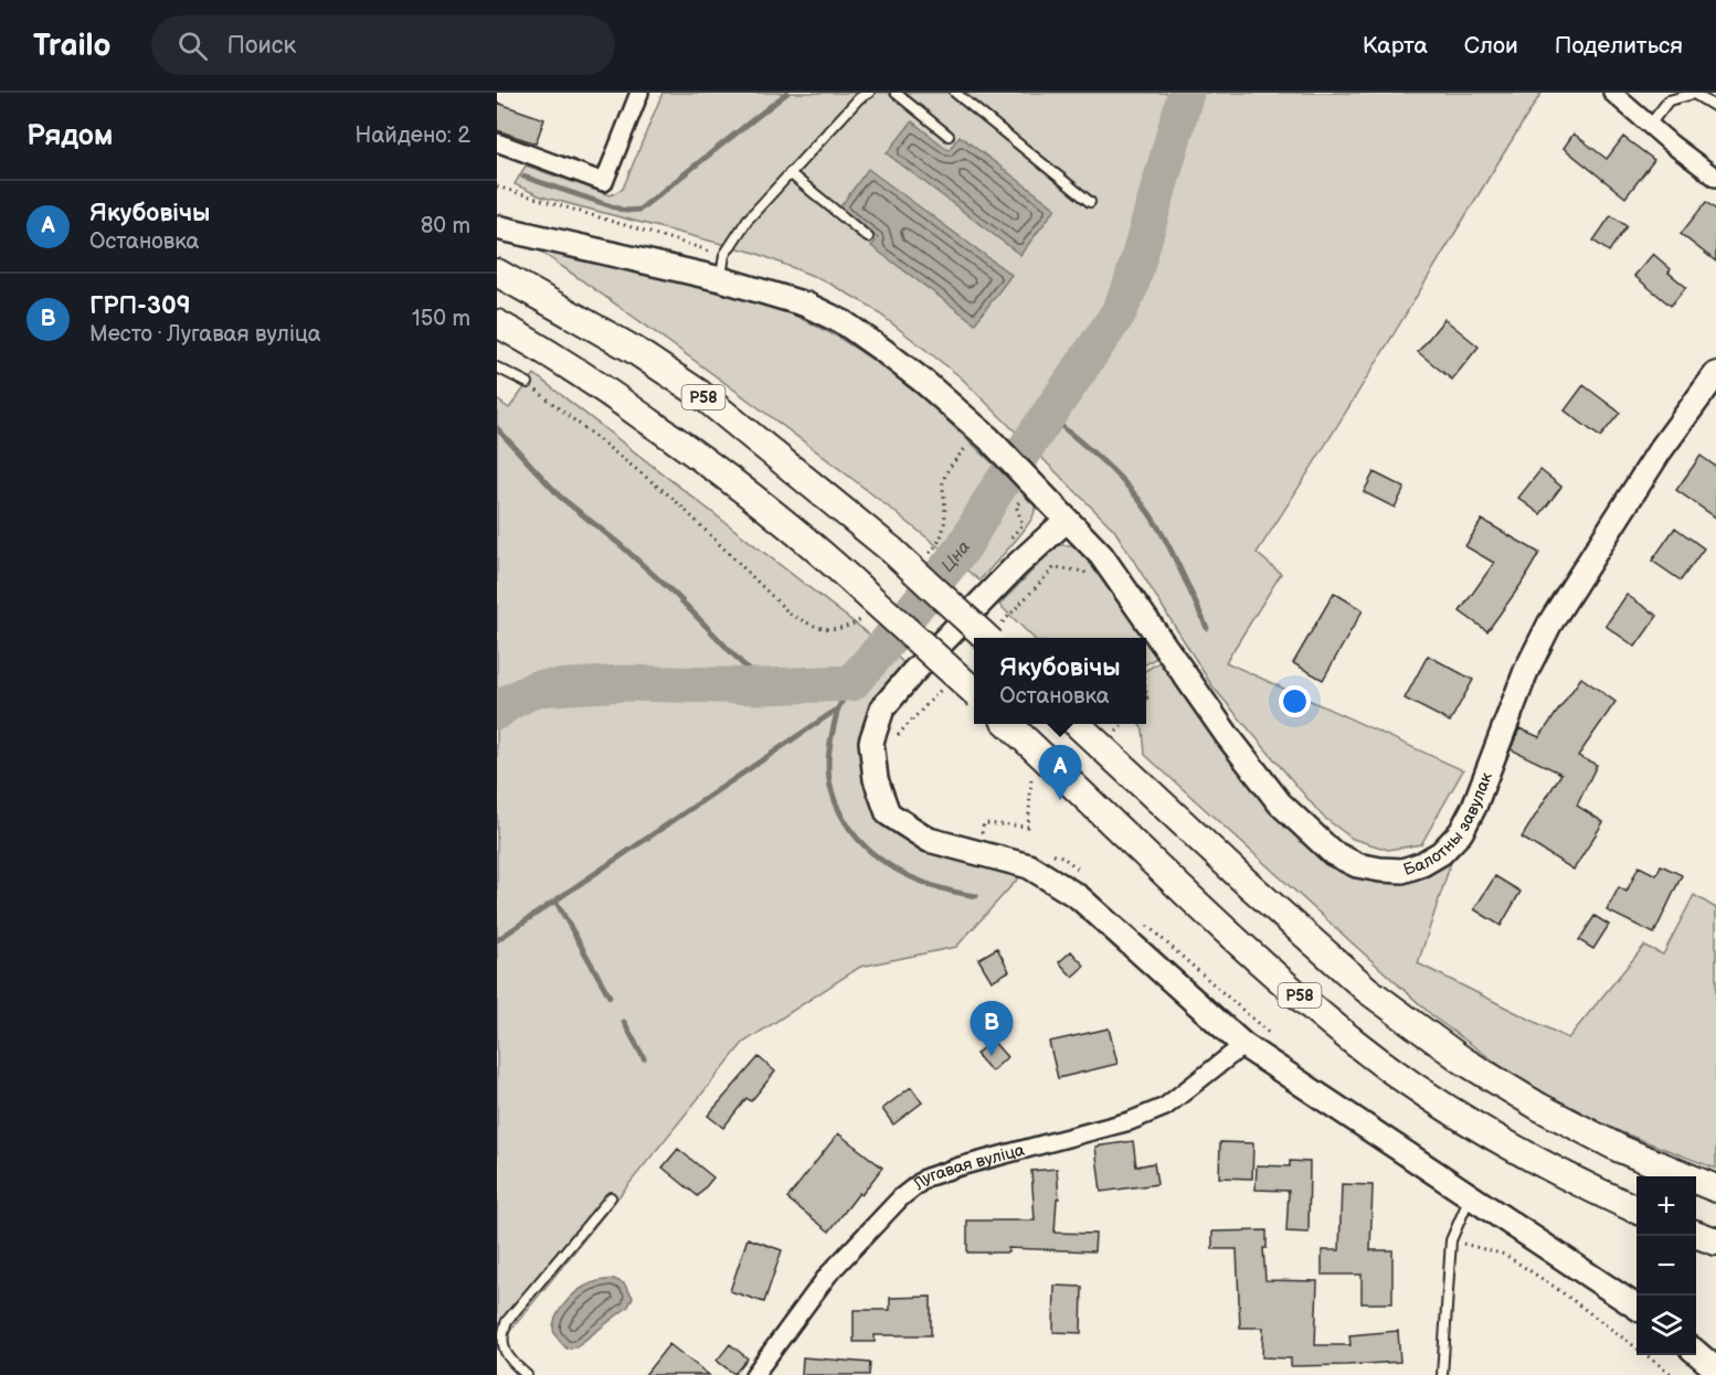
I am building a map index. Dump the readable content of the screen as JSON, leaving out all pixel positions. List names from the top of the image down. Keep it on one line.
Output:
{"streets":{"highway":["Р58"],"main road":["Балотны завулак"],"street":["Лугавая вуліца"]},"water":["Цна"],"page":{"header":"Trailo","search":"Поиск","nav":["Карта","Слои","Поделиться"],"heading":["Рядом","Найдено: 2"],"list":[{"mark":"A","name":"Якубовічы","note":"Остановка","value":"80 m"},{"mark":"B","name":"ГРП-309","note":"Место · Лугавая вуліца","value":"150 m"}],"popup":["Якубовічы","Остановка"],"pins":["A","B"],"map_buttons":["+","−"]}}
